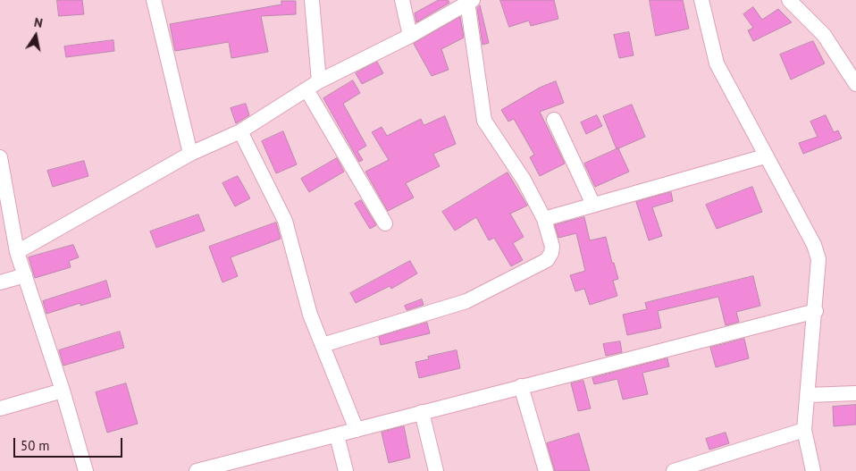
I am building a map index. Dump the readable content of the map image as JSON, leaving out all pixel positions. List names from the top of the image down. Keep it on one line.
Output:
{"scale_bar":"50 m","north":"top"}
